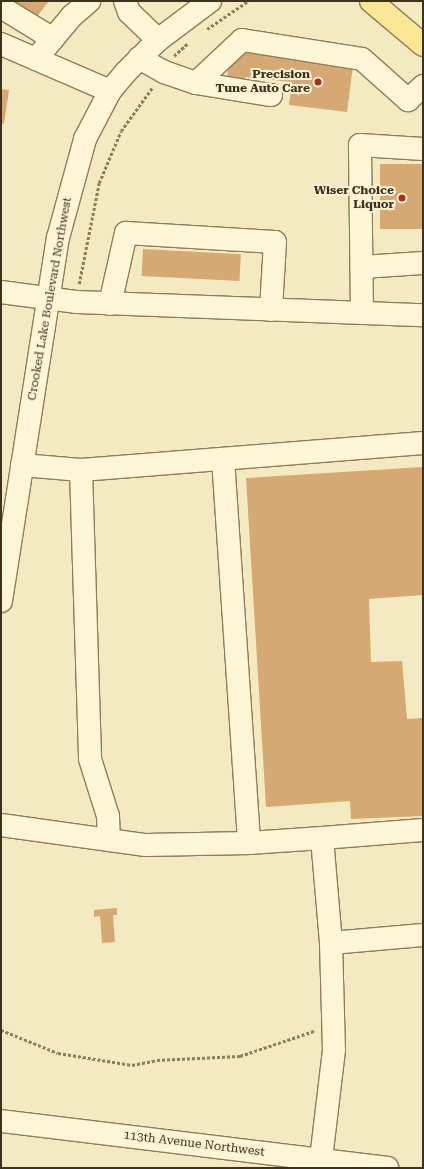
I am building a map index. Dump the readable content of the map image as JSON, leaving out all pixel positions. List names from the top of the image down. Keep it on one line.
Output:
{"streets":{"street":["Crooked Lake Boulevard Northwest","113th Avenue Northwest"]},"places":["Precision Tune Auto Care","Wiser Choice Liquor"]}
